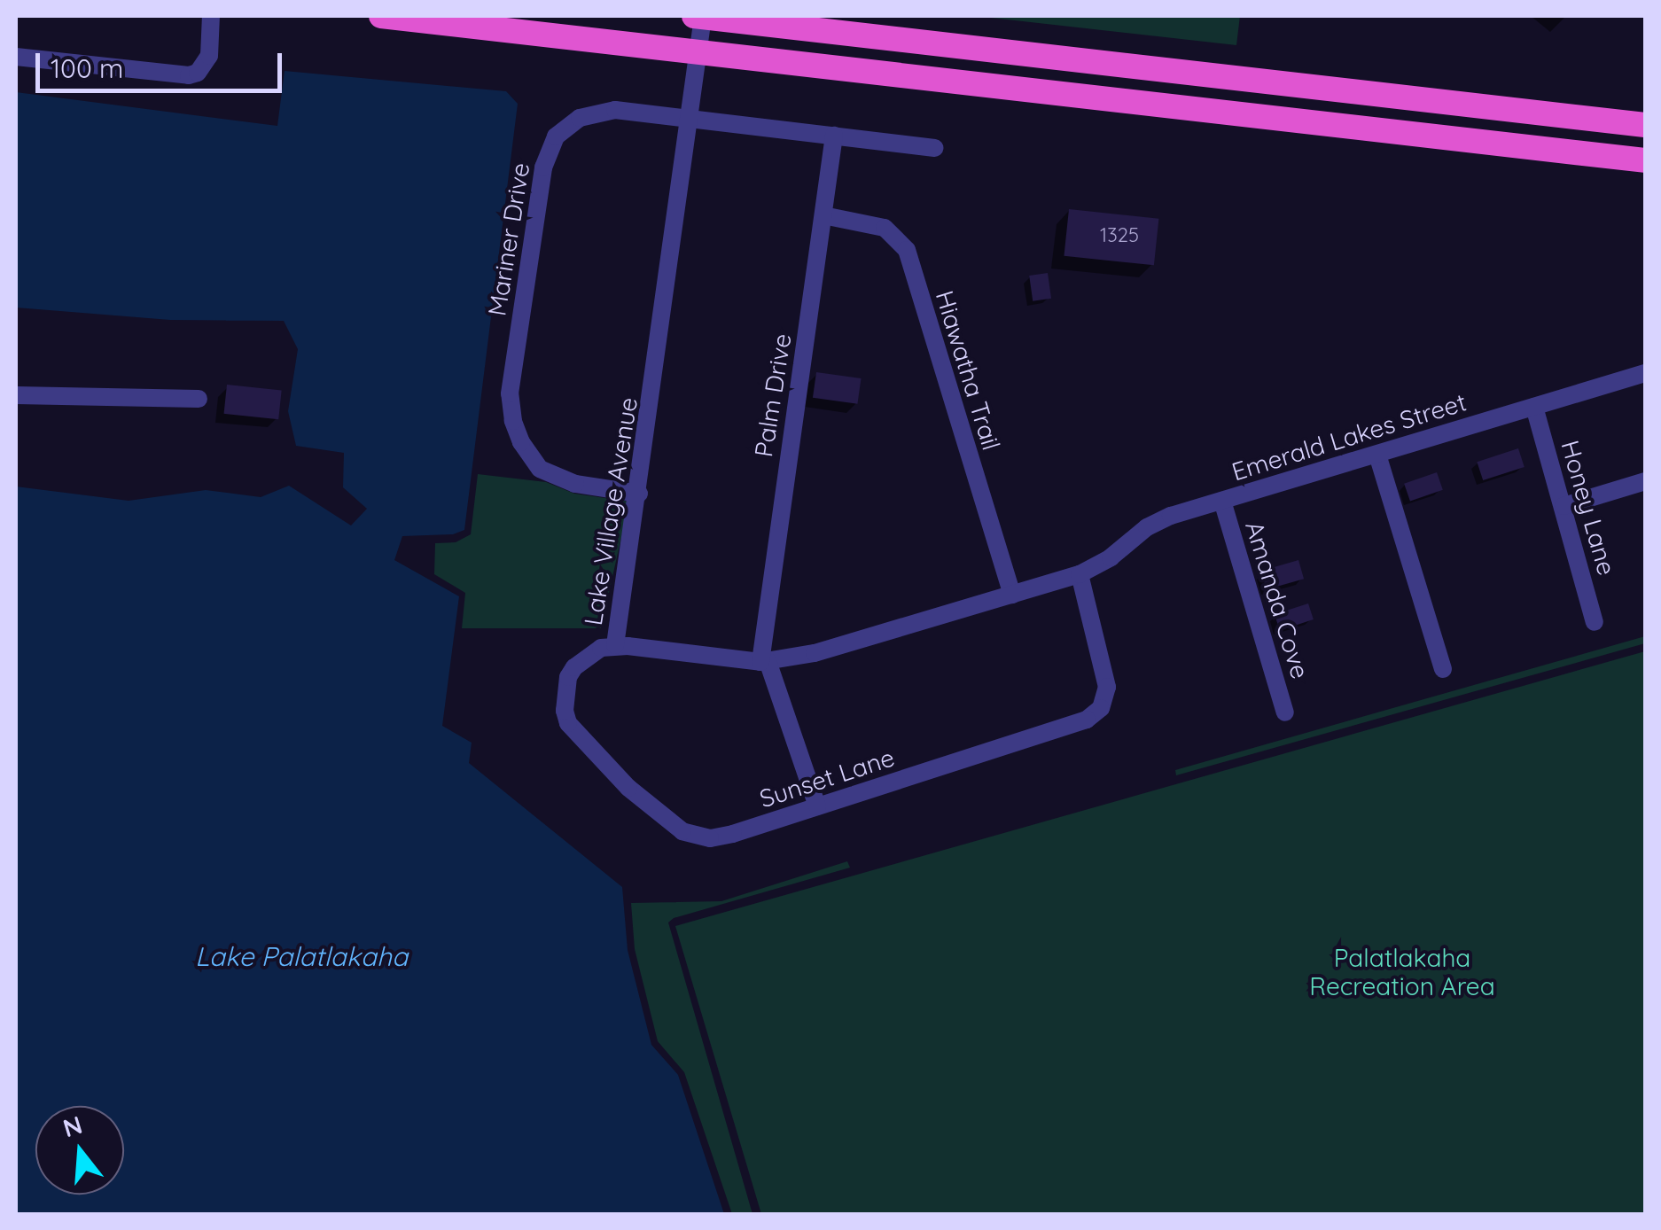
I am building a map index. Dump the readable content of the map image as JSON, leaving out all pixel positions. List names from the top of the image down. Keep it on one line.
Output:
{"streets":{"street":["Mariner Drive","Hiawatha Trail","Palm Drive","Emerald Lakes Street","Honey Lane","Lake Village Avenue","Amanda Cove","Sunset Lane"]},"crossings":[["Mariner Drive","Palm Drive"],["Mariner Drive","Lake Village Avenue"],["Hiawatha Trail","Palm Drive"],["Hiawatha Trail","Lake Village Avenue"],["Palm Drive","Lake Village Avenue"],["Palm Drive","Sunset Lane"],["Emerald Lakes Street","Honey Lane"],["Emerald Lakes Street","Lake Village Avenue"],["Emerald Lakes Street","Amanda Cove"],["Emerald Lakes Street","Sunset Lane"],["Lake Village Avenue","Sunset Lane"]],"water":["Lake Palatlakaha"],"parks":["Palatlakaha Recreation Area"],"house_numbers":["1325"],"scale_bar":"100 m","north":"top"}
